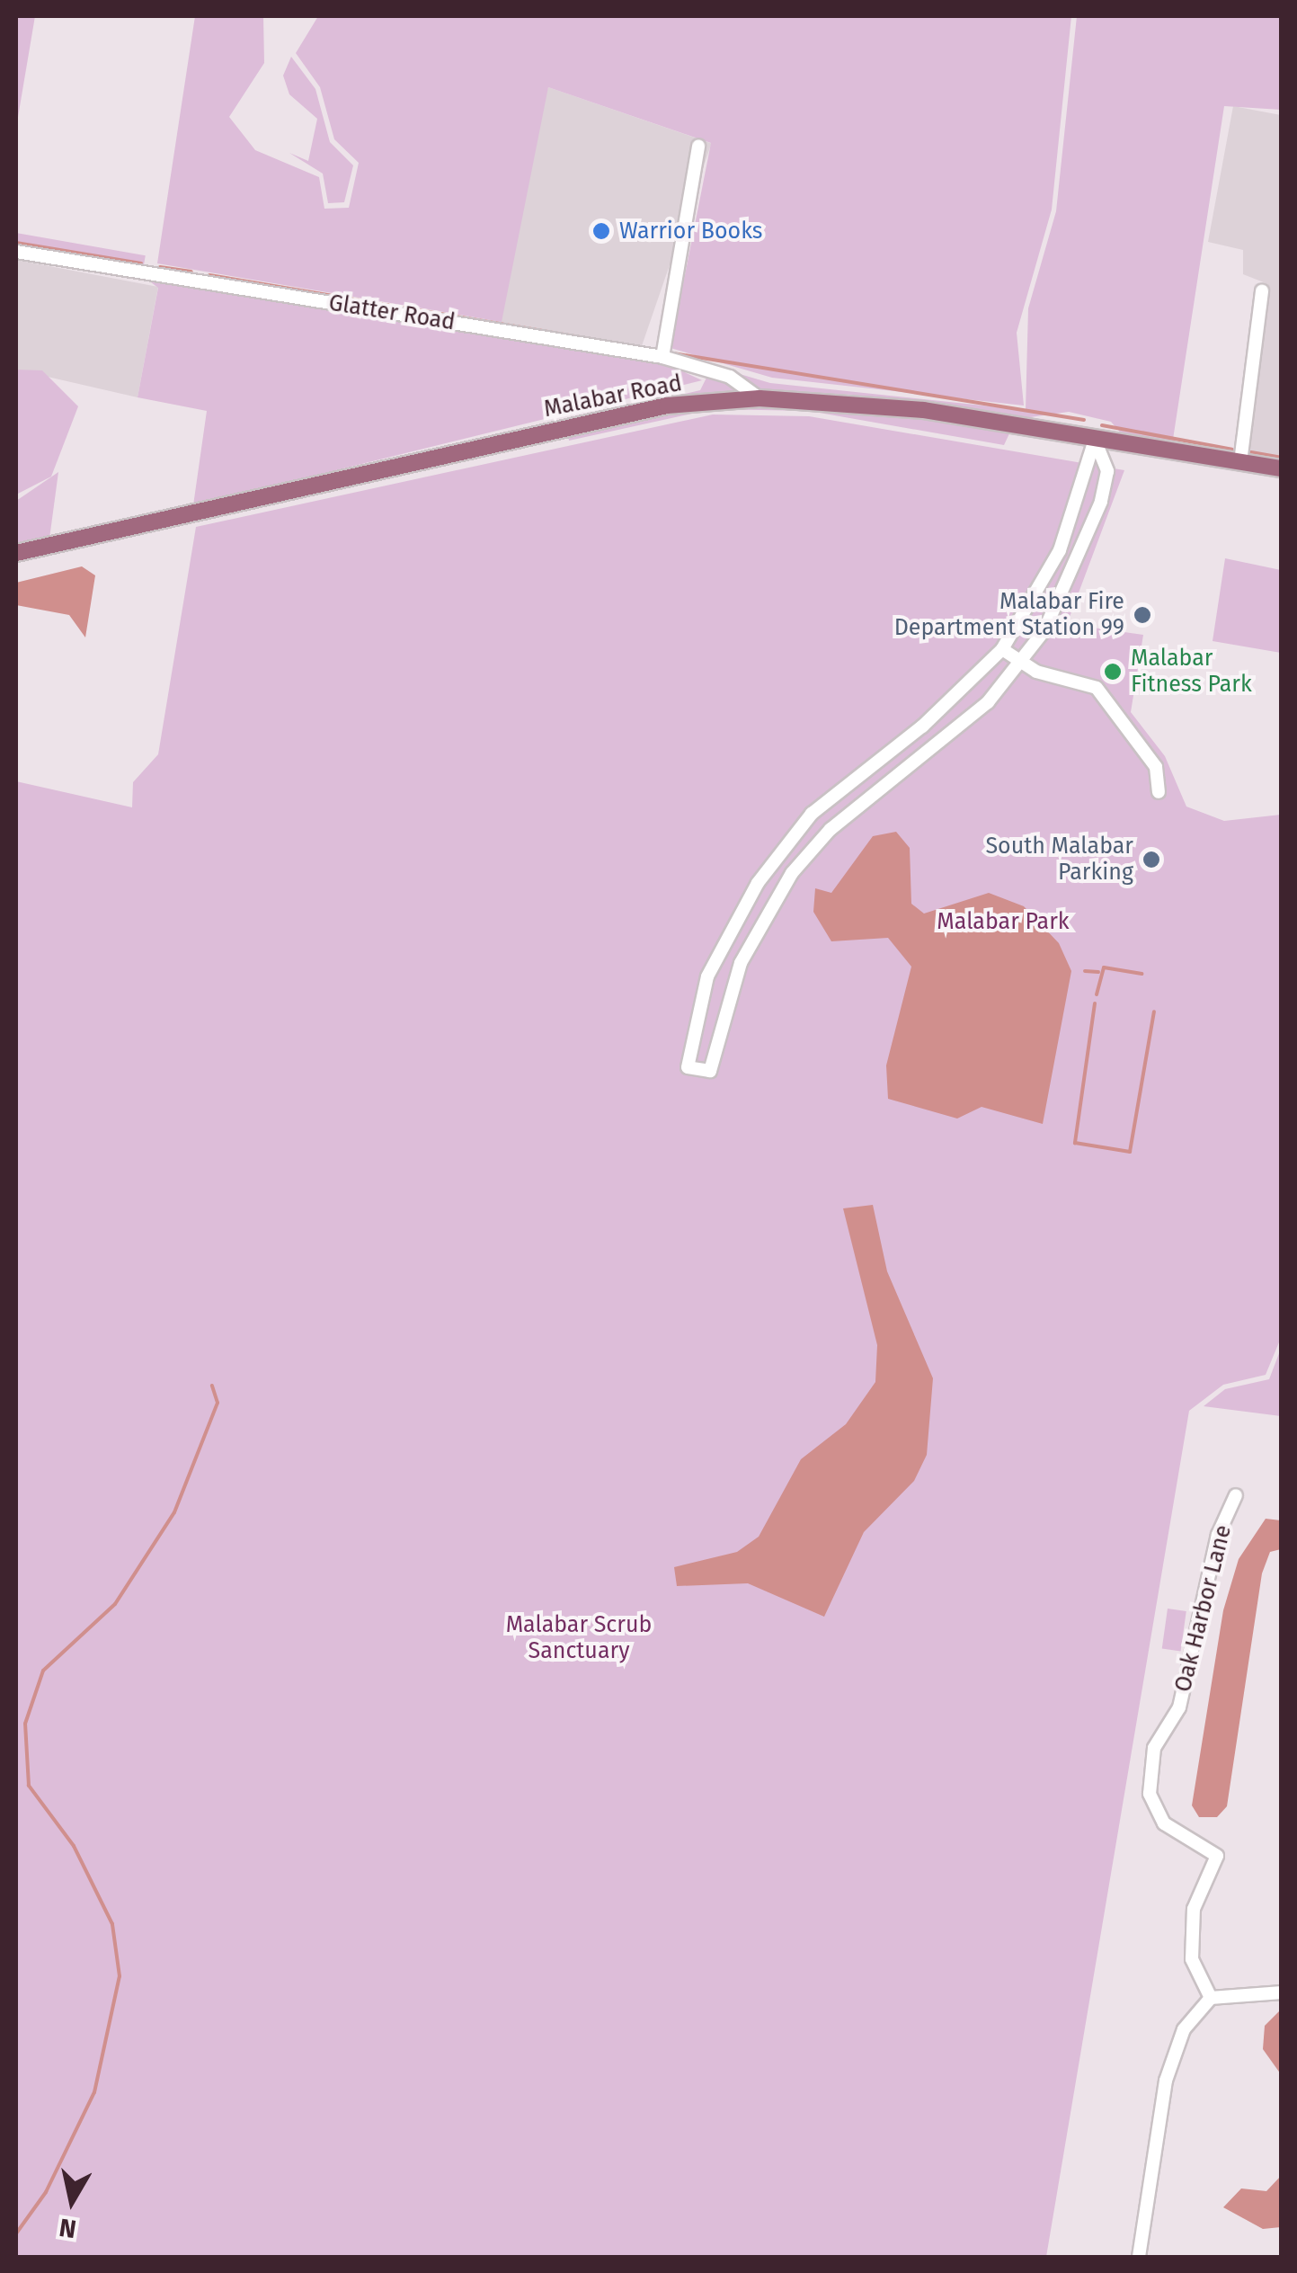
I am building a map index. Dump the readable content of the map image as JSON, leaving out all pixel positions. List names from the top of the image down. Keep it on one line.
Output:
{"streets":{"main road":["Malabar Road"],"street":["Glatter Road","Oak Harbor Lane"]},"crossings":[["Glatter Road","Malabar Road"]],"parks":["Malabar Park","Malabar Scrub Sanctuary"],"places":["Warrior Books","Malabar Fire Department Station 99","Malabar Fitness Park","South Malabar Parking"],"north":"bottom"}
